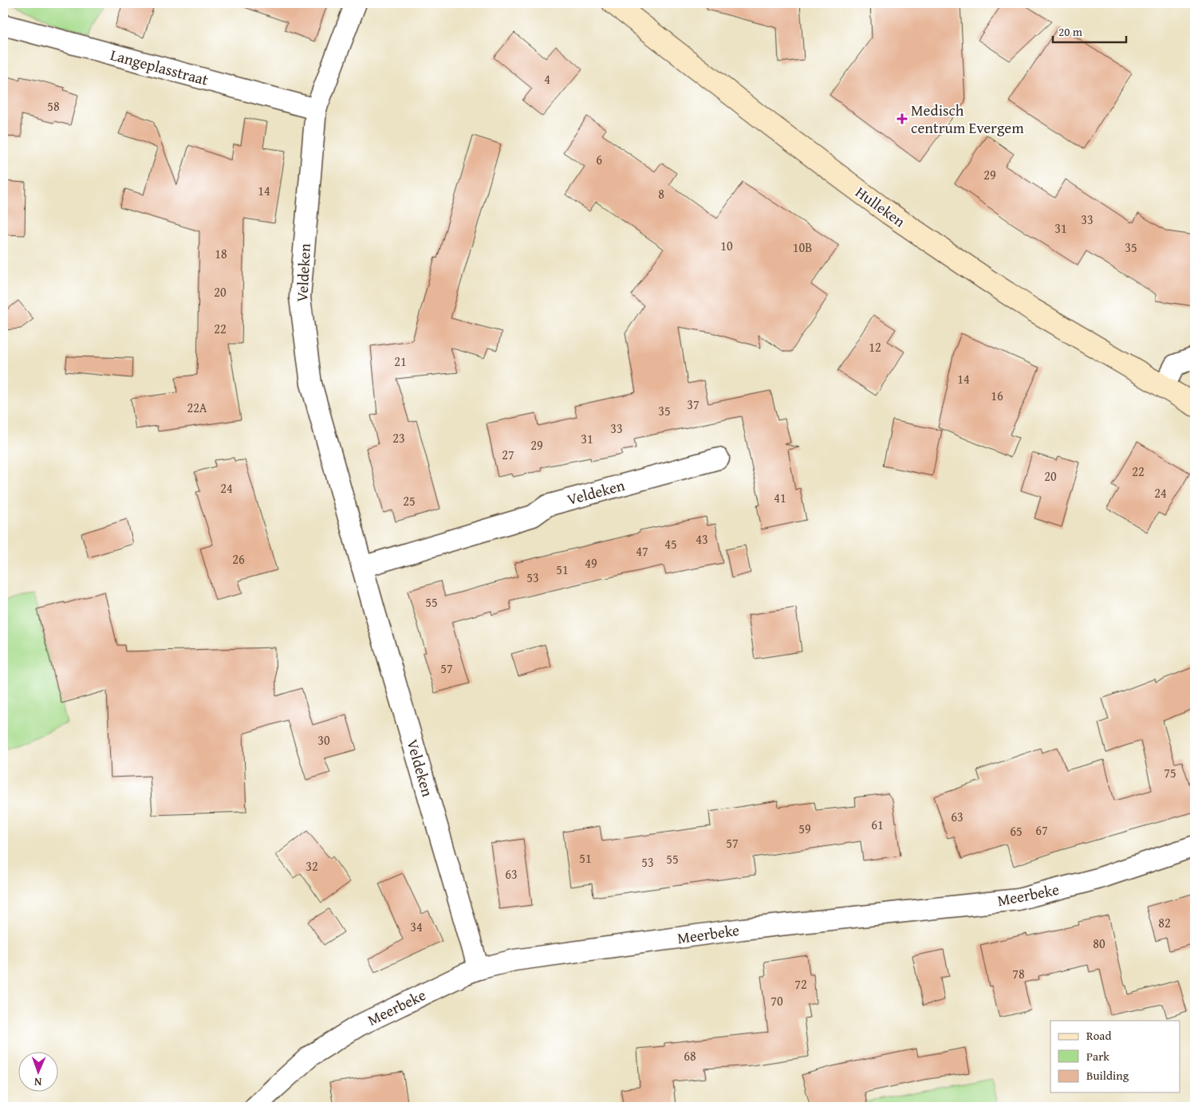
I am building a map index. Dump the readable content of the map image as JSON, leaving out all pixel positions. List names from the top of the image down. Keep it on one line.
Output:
{"streets":{"main road":["Hulleken"],"street":["Langeplasstraat","Veldeken","Meerbeke"]},"crossings":[["Langeplasstraat","Veldeken"],["Veldeken","Meerbeke"]],"places":{"health":["Medisch centrum Evergem"]},"house_numbers":["4","58","6","29","14","8","33","31","10","10B","35","18","20","22","12","21","14","16","37","22A","35","33","23","31","29","27","22","20","24","24","41","25","43","45","47","26","49","51","53","55","57","30","75","63","61","59","67","65","57","51","55","53","32","63","82","34","80","78","72","70","68"],"legend":["Road","Park","Building"],"scale_bar":"20 m","north":"bottom"}
